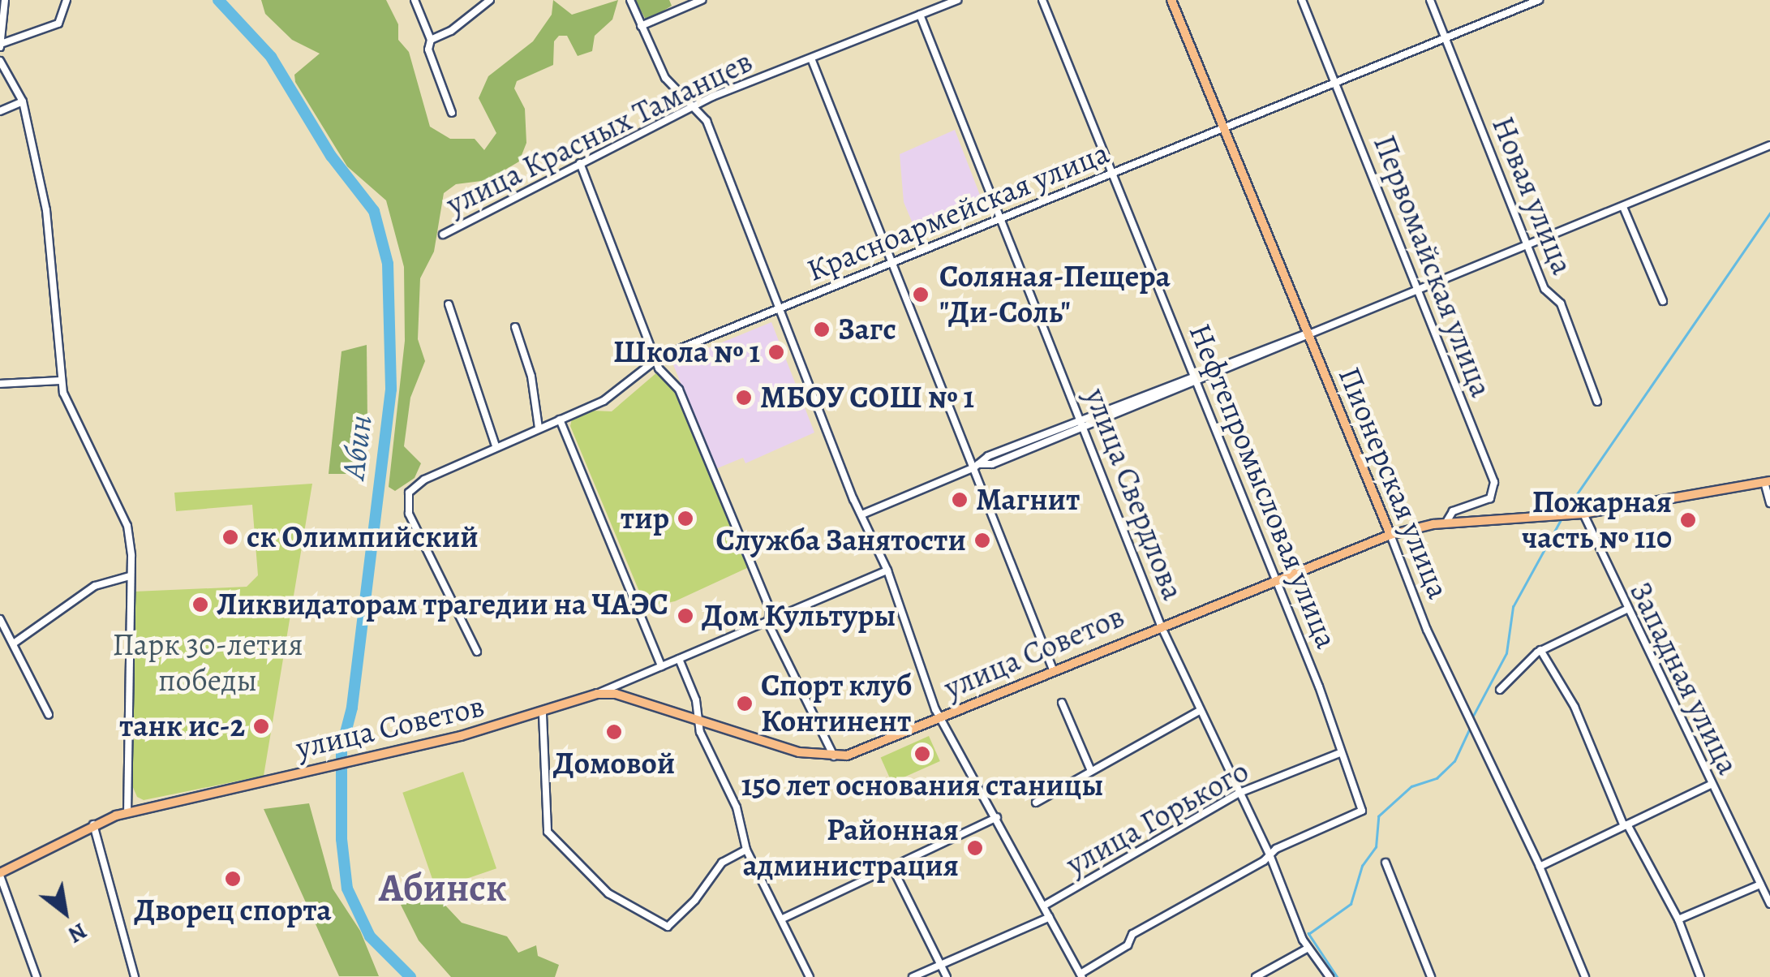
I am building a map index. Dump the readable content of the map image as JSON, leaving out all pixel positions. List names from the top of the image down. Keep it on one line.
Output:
{"streets":{"main road":["Пионерская улица","улица Советов"],"street":["улица Красных Таманцев","Новая улица","Красноармейская улица","Первомайская улица","Нефтепромысловая улица","улица Свердлова","Западная улица","улица Горького"]},"crossings":[["улица Красных Таманцев","улица Свердлова"],["Новая улица","Красноармейская улица"],["Красноармейская улица","Первомайская улица"],["Красноармейская улица","Пионерская улица"],["Красноармейская улица","Нефтепромысловая улица"],["Красноармейская улица","улица Свердлова"],["Первомайская улица","улица Советов"],["Пионерская улица","улица Советов"],["Нефтепромысловая улица","улица Свердлова"],["Нефтепромысловая улица","улица Советов"],["Нефтепромысловая улица","улица Горького"],["улица Свердлова","улица Советов"],["улица Свердлова","улица Горького"],["улица Советов","Западная улица"]],"districts":["Абинск"],"water":["Абин"],"parks":["Парк 30-летия победы"],"places":["Соляная-Пещера \"Ди-Соль\"","Загс","Школа № 1","МБОУ СОШ № 1","Магнит","тир","Пожарная часть № 110","ск Олимпийский","Служба Занятости","Ликвидаторам трагедии на ЧАЭС","Дом Культуры","Спорт клуб Континент","танк ис-2","Домовой","150 лет основания станицы","Районная администрация","Дворец спорта"],"north":"bottom right"}
